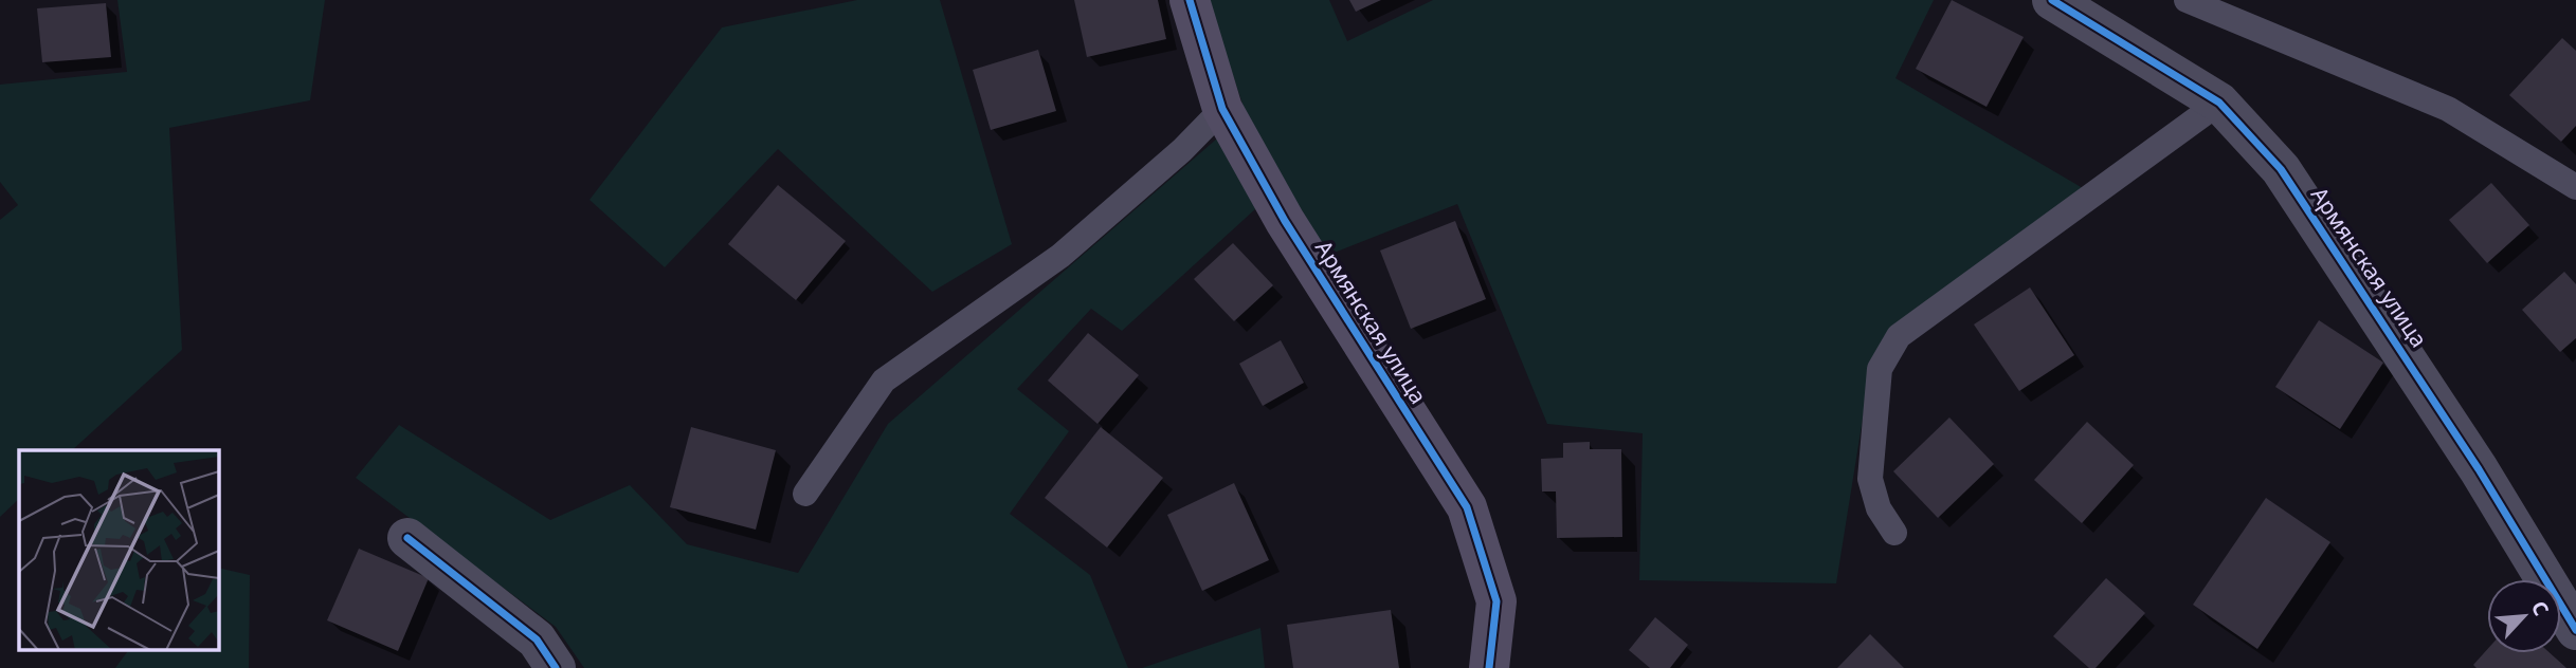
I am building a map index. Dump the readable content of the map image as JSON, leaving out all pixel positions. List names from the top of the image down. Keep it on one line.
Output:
{"streets":{"street":["Армянская улица"]},"north":"top right"}
